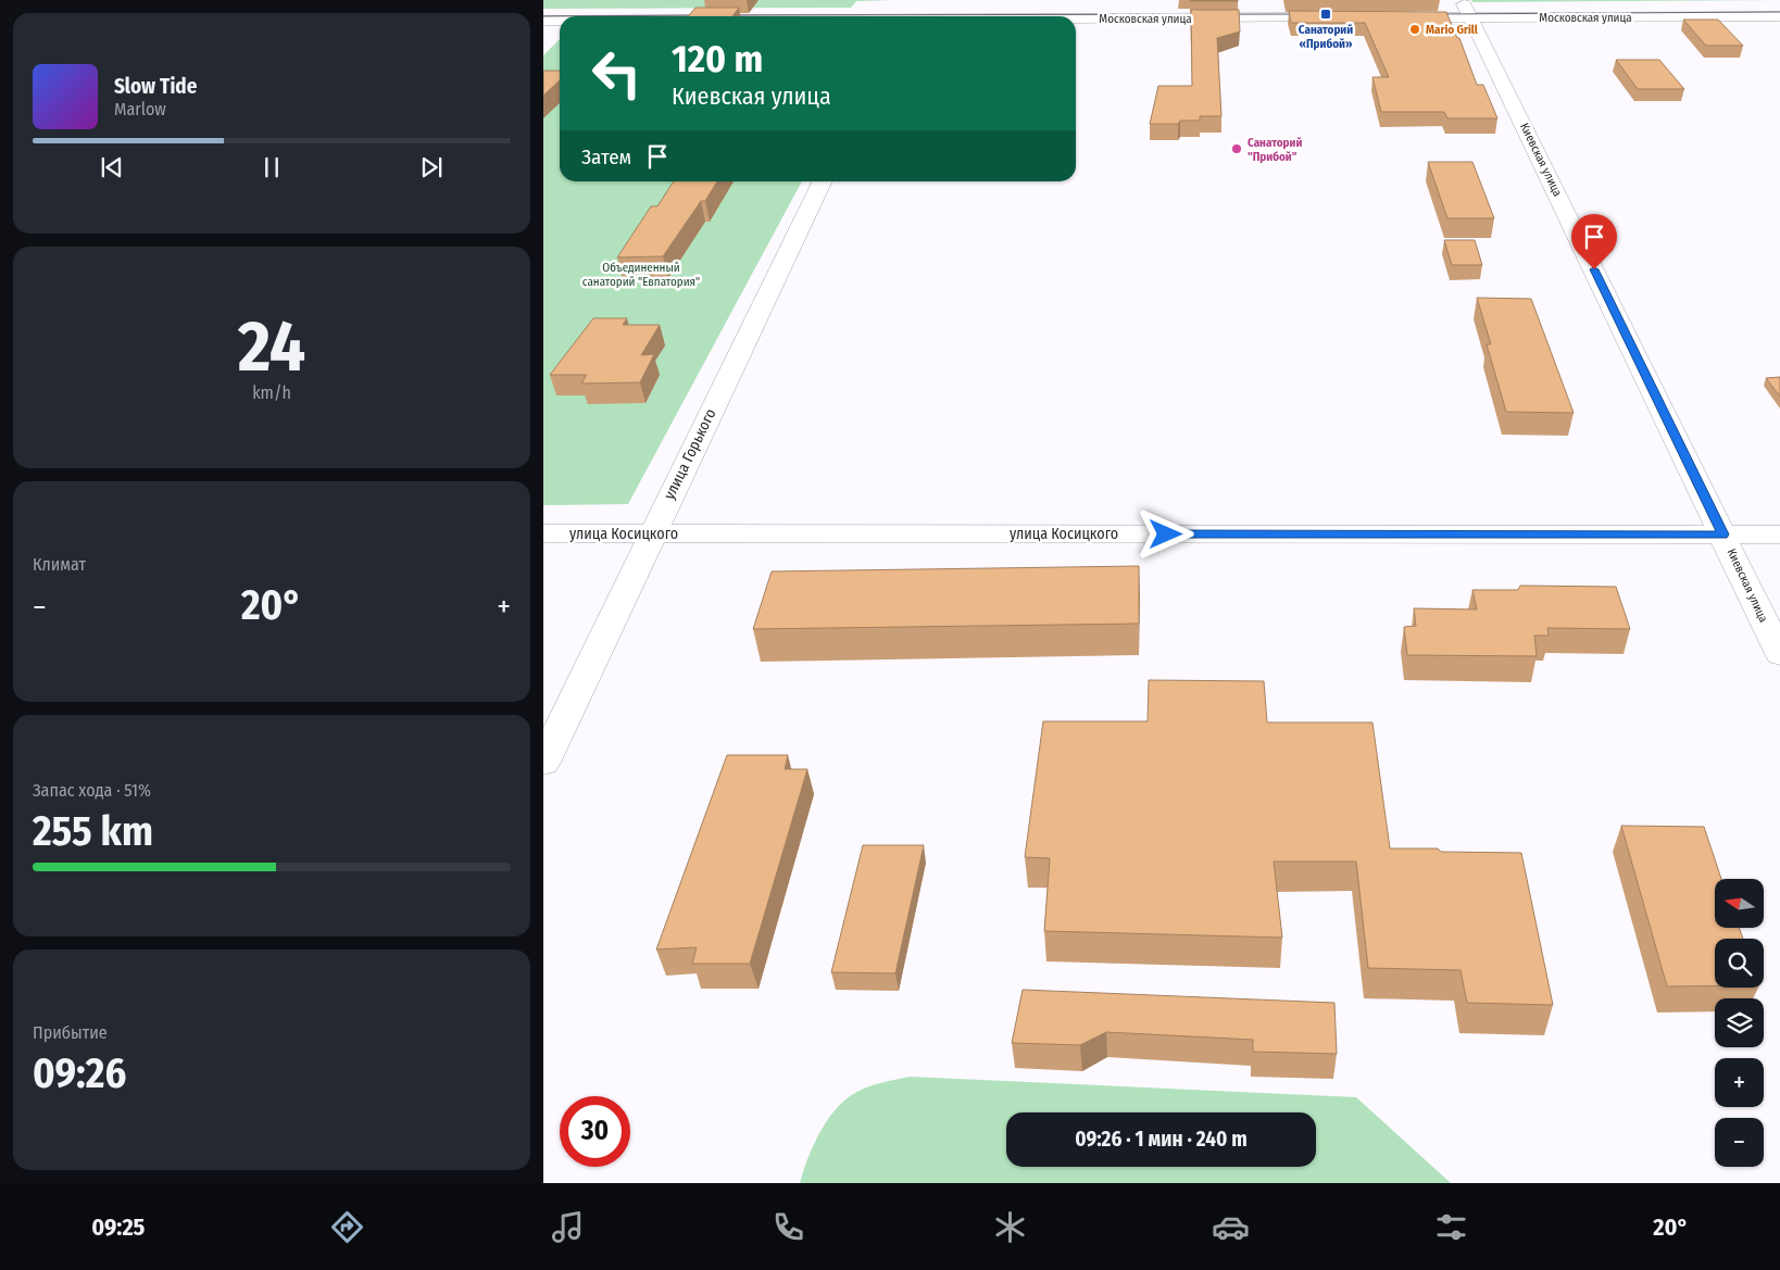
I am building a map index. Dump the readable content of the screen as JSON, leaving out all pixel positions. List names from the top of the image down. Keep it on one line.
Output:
{"streets":{"street":["Московская улица","Киевская улица","улица Горького","улица Косицкого"]},"crossings":[["Московская улица","Киевская улица"],["Киевская улица","улица Косицкого"],["улица Горького","улица Косицкого"]],"parks":["Объединенный санаторий \"Евпатория\""],"places":{"transit":["Санаторий «Прибой»"],"other":["Mario Grill","Санаторий \"Прибой\""]},"north":"left","page":{"turn":["120 m","Киевская улица"],"song":["Slow Tide","Marlow"],"then":"Затем","tile":[["24","km/h"],"Климат",["Запас хода · 51%","255 km"],["Прибытие","09:26"]],"heat":["−","20°","+"],"map_buttons":["+","−"],"limit":"30","trip":"09:26 · 1 мин · 240 m","tabs":["09:25","20°"]}}
